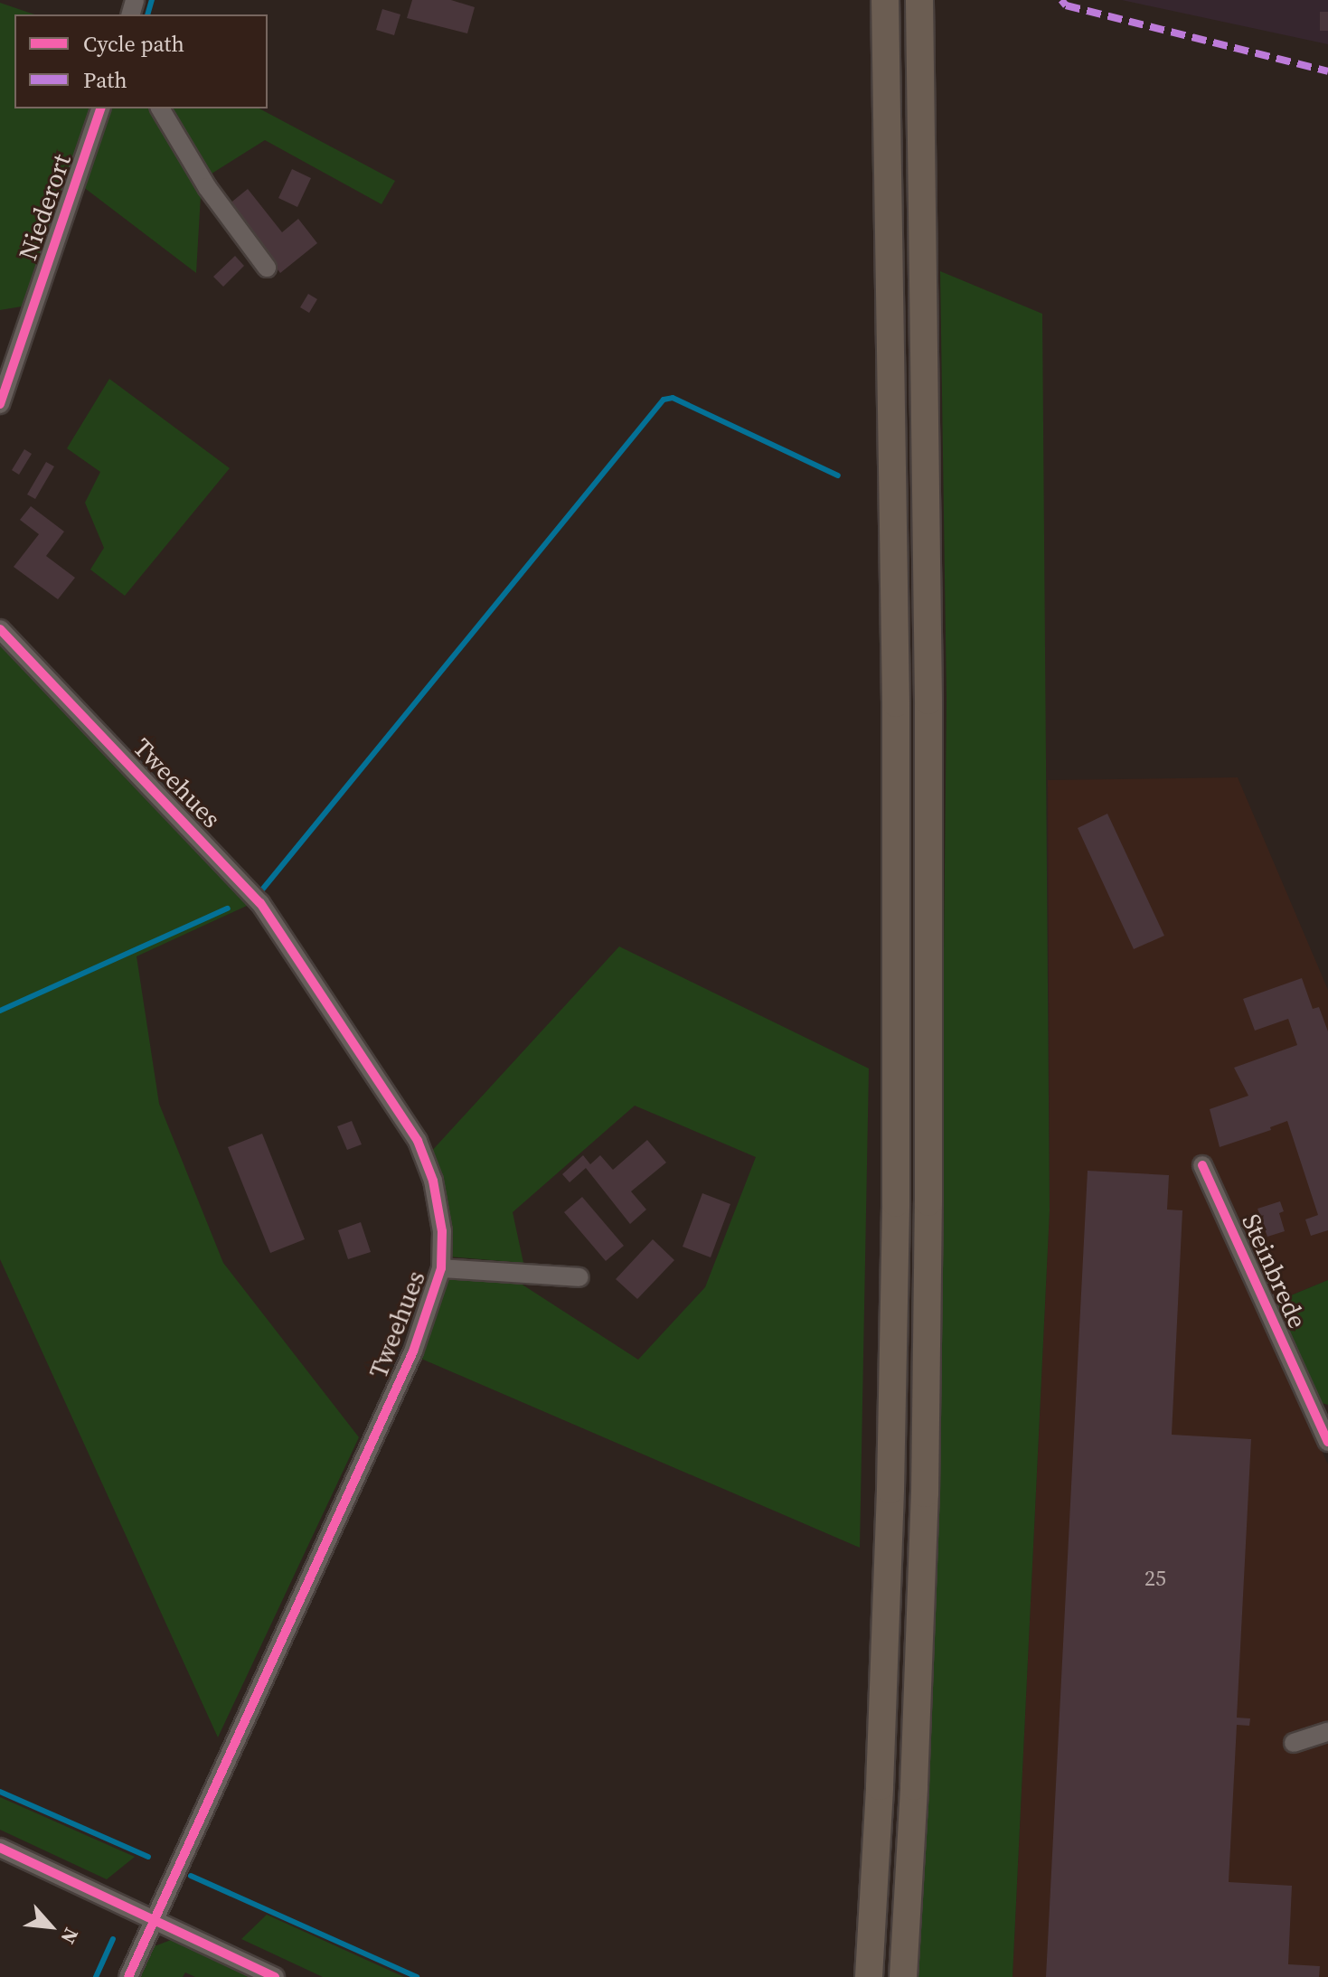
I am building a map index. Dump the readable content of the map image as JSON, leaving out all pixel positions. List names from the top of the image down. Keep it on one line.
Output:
{"streets":{"street":["Niederort","Tweehues","Steinbrede"]},"house_numbers":["25"],"legend":["Cycle path","Path"],"north":"bottom right"}
